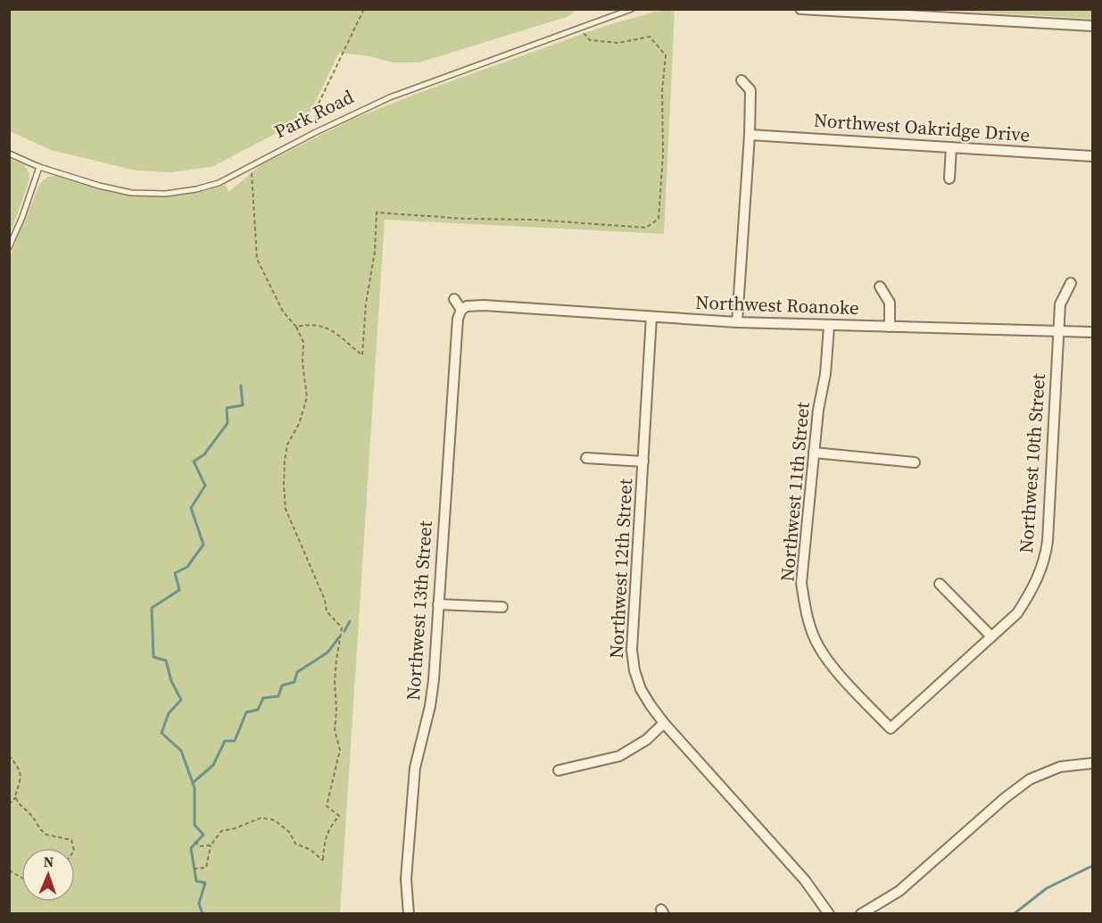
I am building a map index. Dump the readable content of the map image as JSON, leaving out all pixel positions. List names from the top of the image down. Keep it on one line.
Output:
{"streets":{"street":["Northwest Oakridge Drive","Northwest Roanoke","Northwest 10th Street","Northwest 11th Street","Northwest 12th Street","Northwest 13th Street"],"lane":["Park Road"]},"crossings":[["Northwest Roanoke","Northwest 10th Street"],["Northwest Roanoke","Northwest 11th Street"],["Northwest Roanoke","Northwest 12th Street"],["Northwest Roanoke","Northwest 13th Street"],["Northwest 10th Street","Northwest 11th Street"]],"north":"top"}
